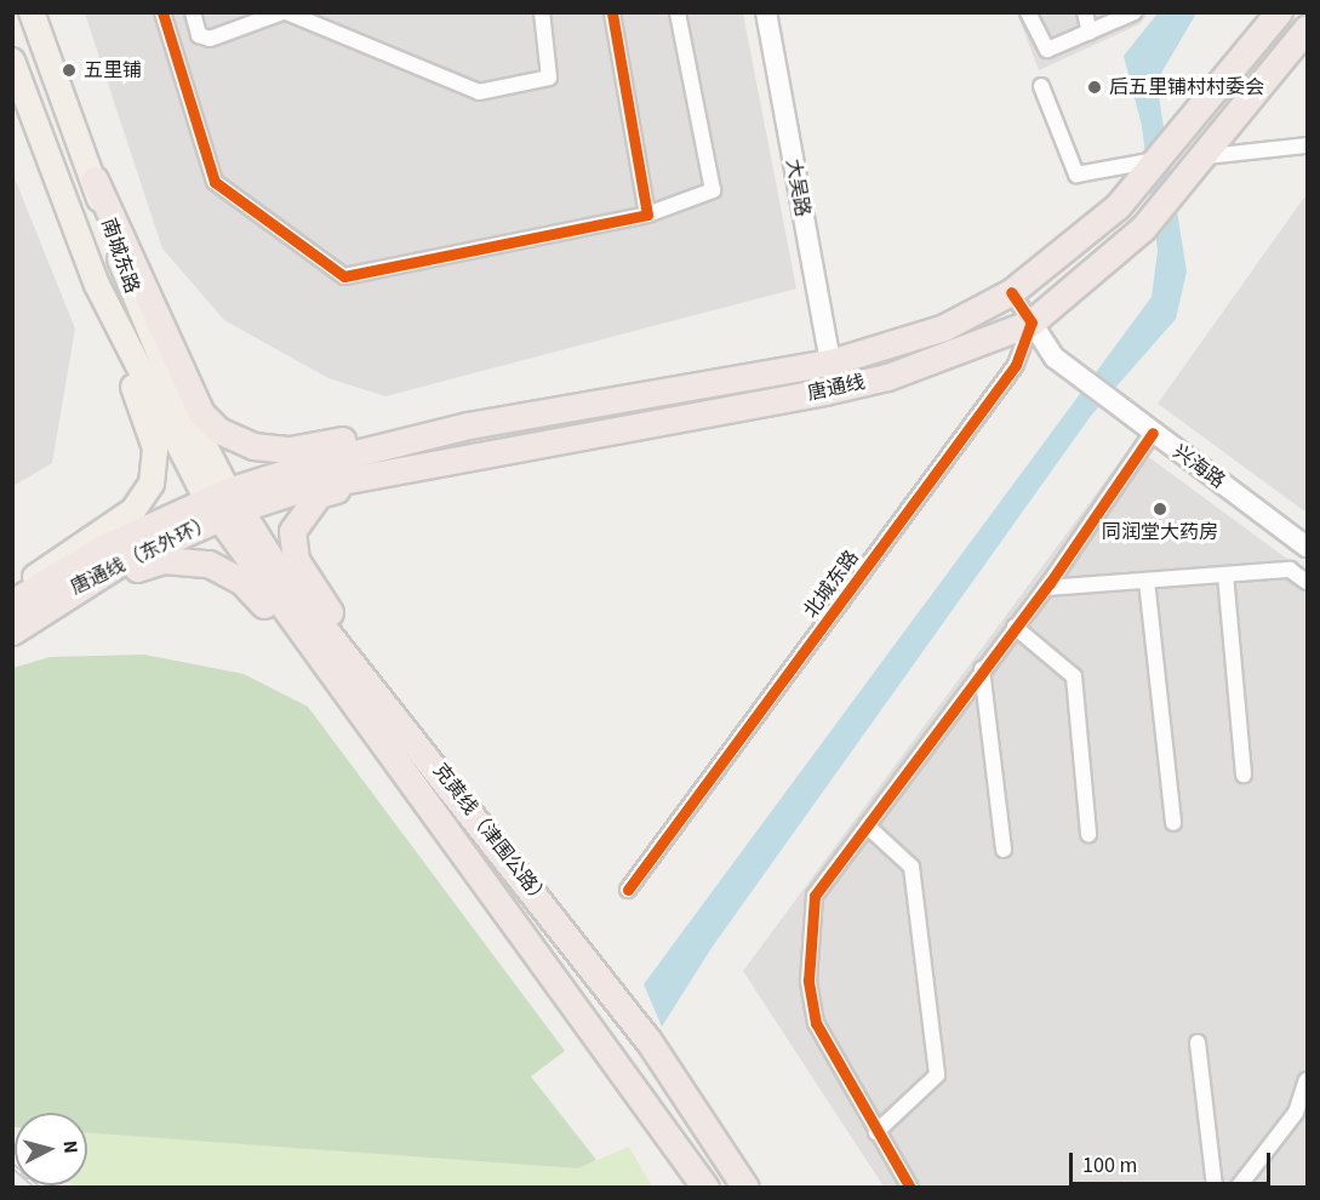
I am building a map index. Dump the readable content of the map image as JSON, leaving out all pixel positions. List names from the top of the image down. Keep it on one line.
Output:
{"streets":{"highway":["唐通线","唐通线（东外环）","克黄线（津围公路）"],"main road":["南城东路"],"street":["大吴路","兴海路","北城东路"]},"crossings":[["大吴路","唐通线"],["南城东路","唐通线"],["南城东路","唐通线（东外环）"],["南城东路","克黄线（津围公路）"],["唐通线","兴海路"],["唐通线","唐通线（东外环）"],["唐通线","北城东路"],["唐通线","克黄线（津围公路）"],["兴海路","北城东路"],["唐通线（东外环）","克黄线（津围公路）"]],"places":["五里铺","后五里铺村村委会","同润堂大药房"],"scale_bar":"100 m","north":"right"}
